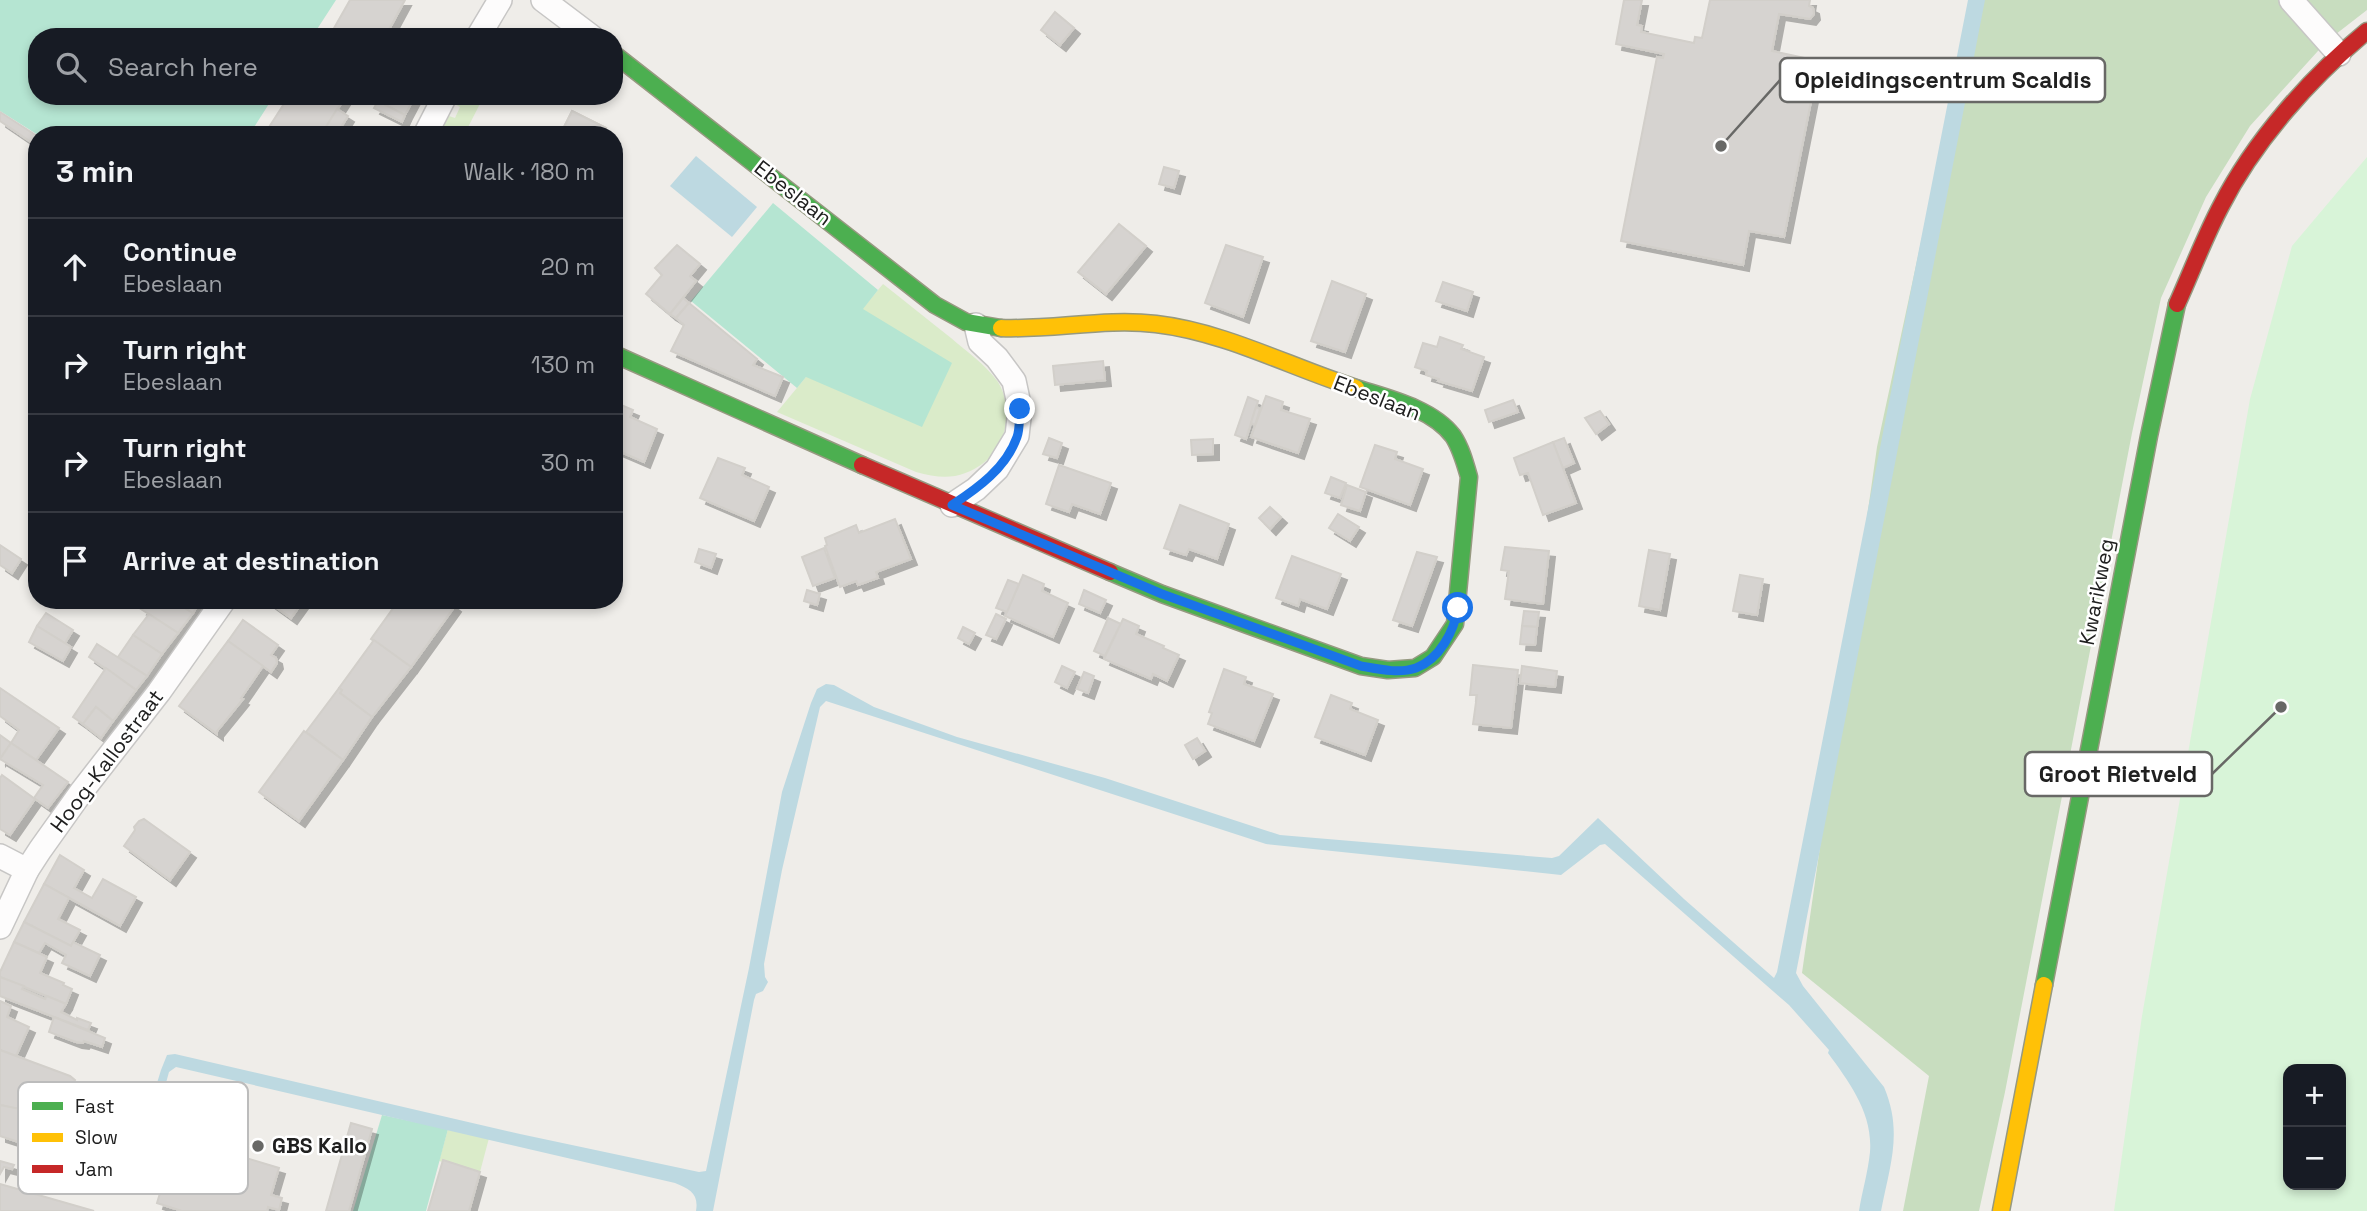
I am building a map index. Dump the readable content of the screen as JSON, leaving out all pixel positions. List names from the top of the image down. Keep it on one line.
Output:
{"streets":{"street":["Ebeslaan","Kwarikweg","Hoog-Kallostraat"]},"places":["Opleidingscentrum Scaldis","Groot Rietveld","GBS Kallo"],"legend":["Fast","Slow","Jam"],"page":{"search":"Search here","heading":["3 min","Walk · 180 m"],"list":[["Continue","Ebeslaan","20 m"],["Turn right","Ebeslaan","130 m"],["Turn right","Ebeslaan","30 m"],"Arrive at destination"],"map_buttons":["+","−"]}}
